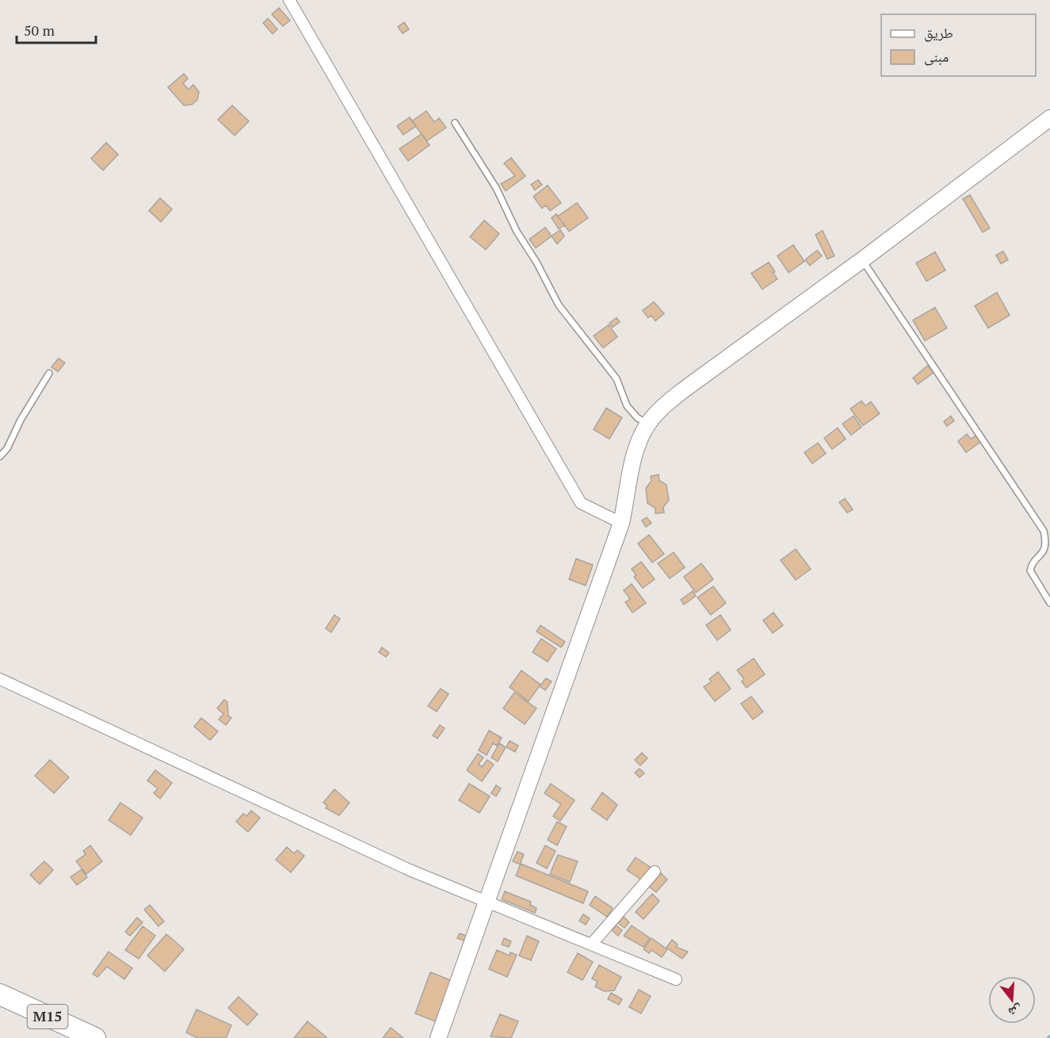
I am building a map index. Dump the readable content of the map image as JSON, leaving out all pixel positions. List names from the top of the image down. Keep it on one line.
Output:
{"streets":{"highway":["M15"]},"legend":["طريق","مبنى"],"scale_bar":"50 m","north":"bottom"}
